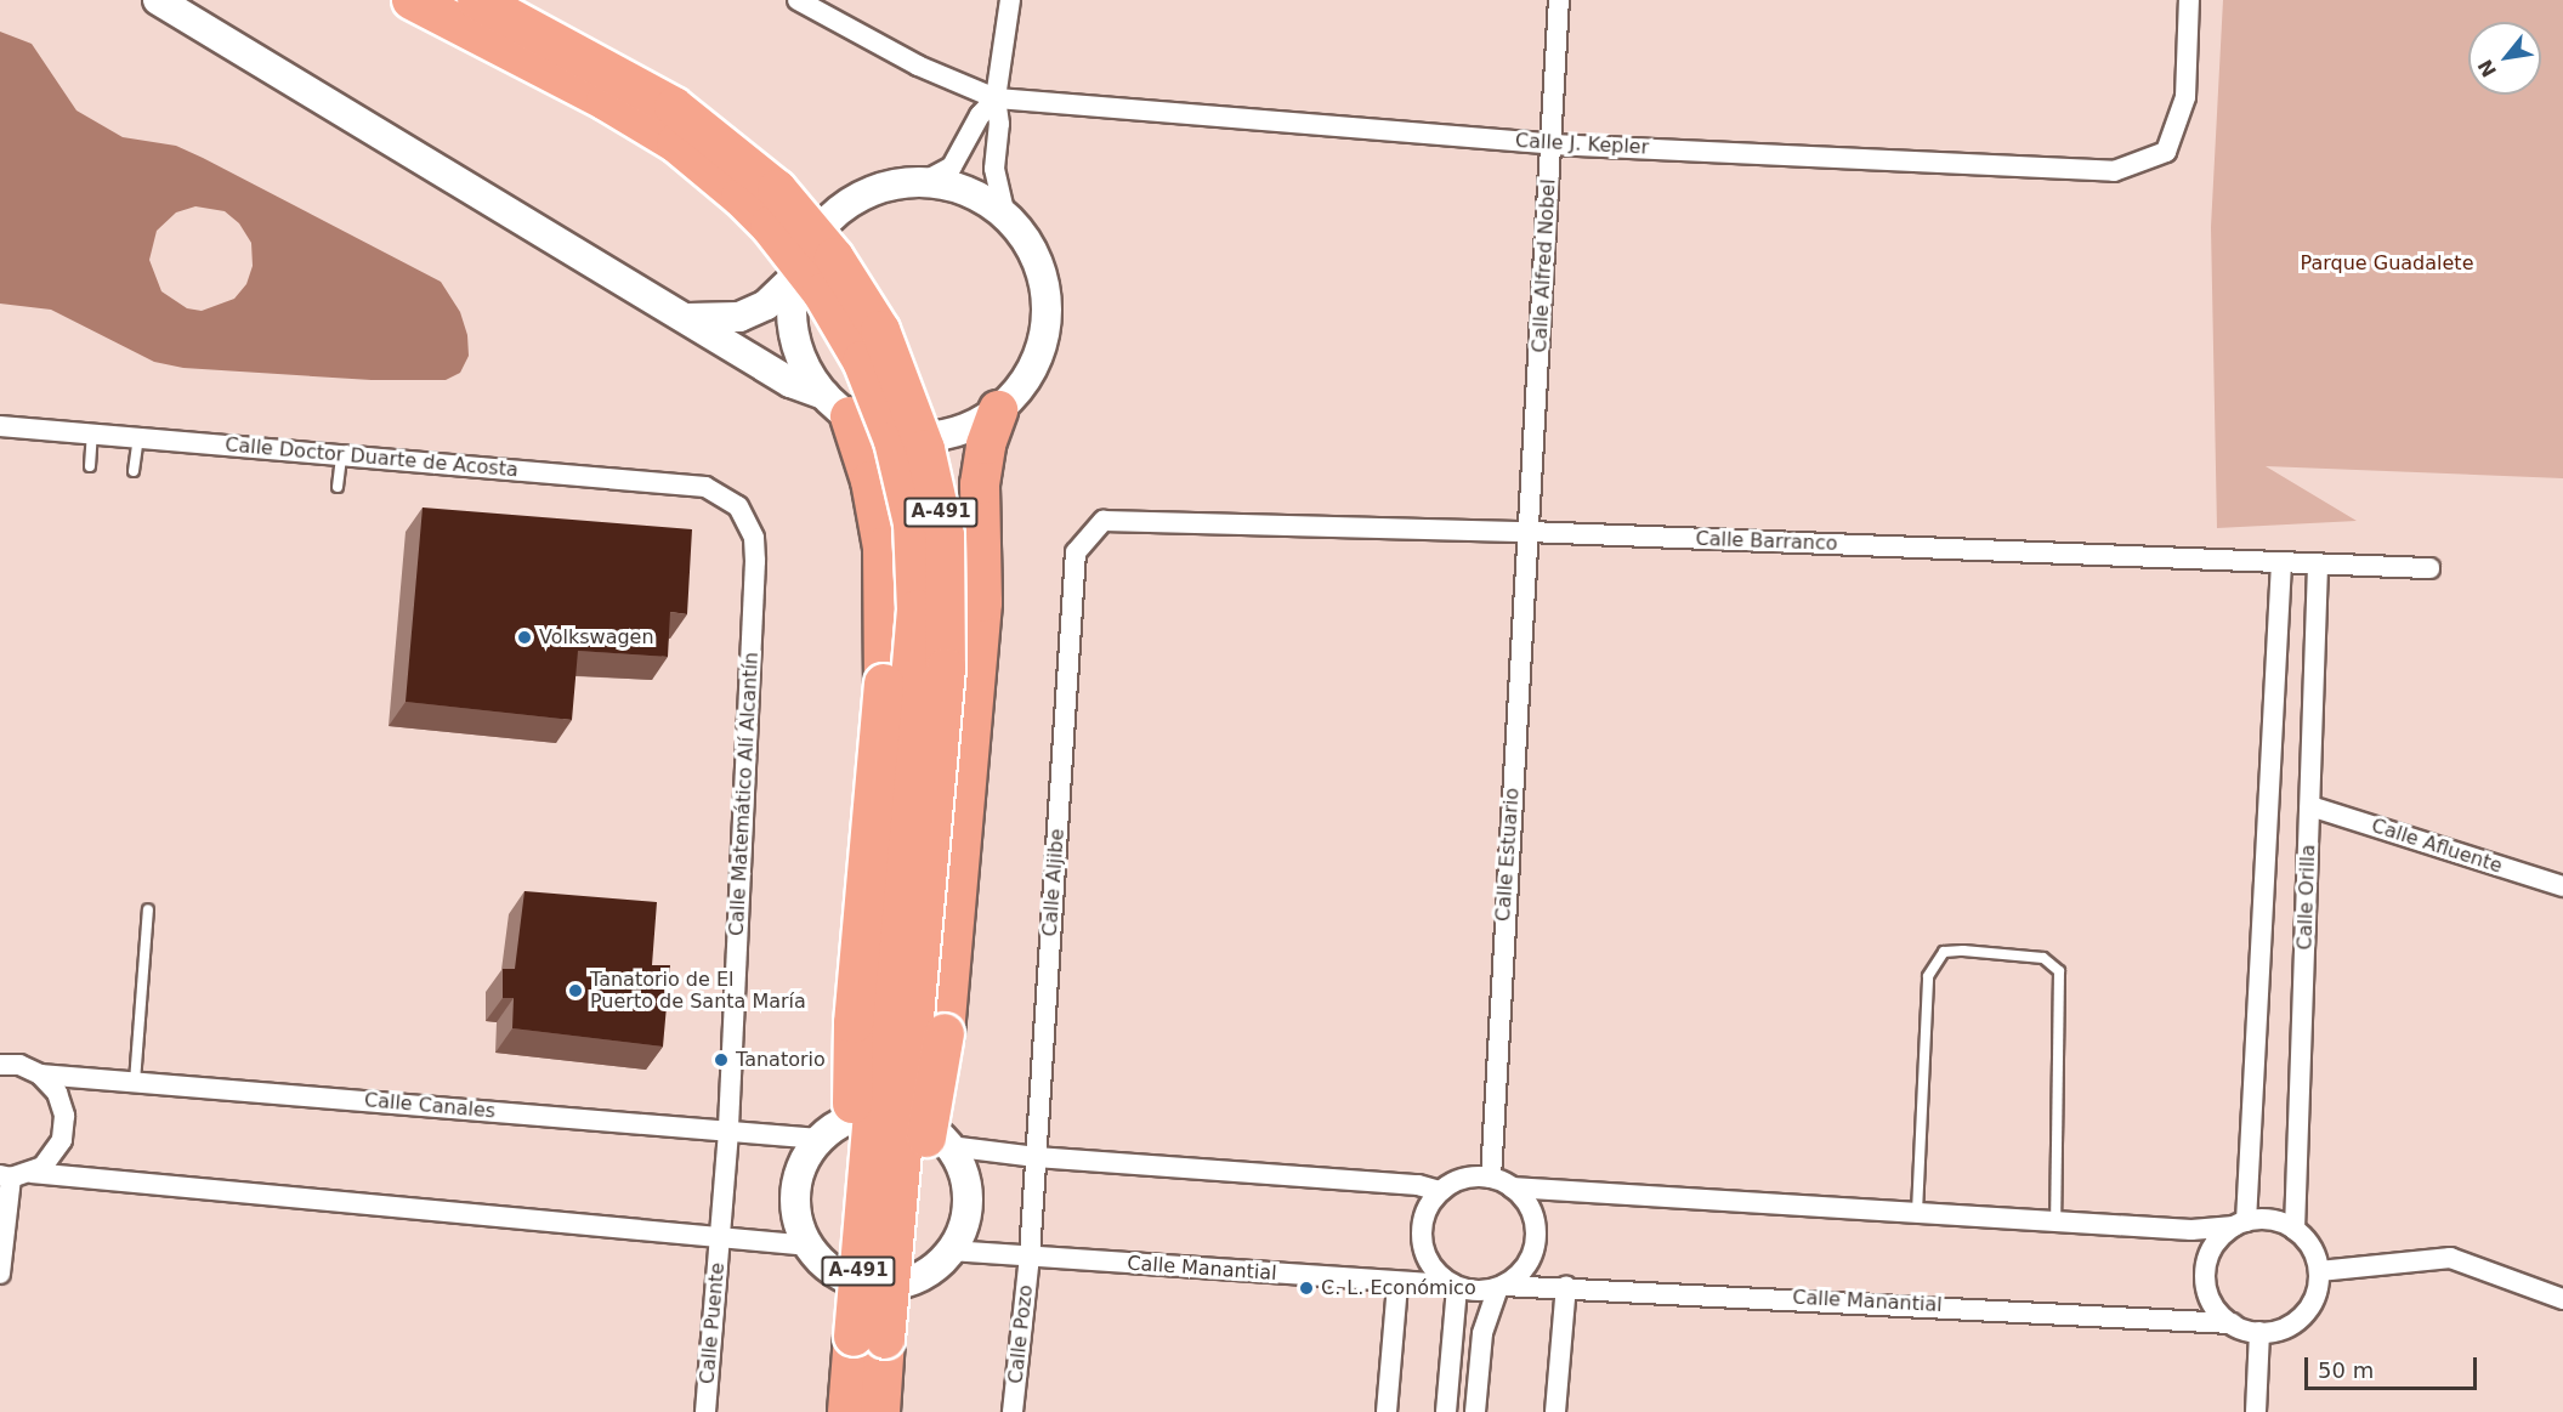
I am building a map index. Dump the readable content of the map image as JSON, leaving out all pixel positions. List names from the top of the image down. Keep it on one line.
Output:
{"streets":{"highway":["A-491"],"street":["Calle J. Kepler","Calle Alfred Nobel","Calle Doctor Duarte de Acosta","Calle Barranco","Calle Matemático Alí Alcantín","Calle Afluente","Calle Estuario","Calle Aljibe","Calle Orilla","Calle Canales","Calle Manantial","Calle Puente","Calle Pozo"]},"crossings":[["Calle J. Kepler","Calle Alfred Nobel"],["Calle Alfred Nobel","Calle Barranco"],["Calle Alfred Nobel","Calle Estuario"],["Calle Doctor Duarte de Acosta","Calle Matemático Alí Alcantín"],["Calle Barranco","Calle Estuario"],["Calle Barranco","Calle Aljibe"],["Calle Barranco","Calle Orilla"],["Calle Matemático Alí Alcantín","Calle Canales"],["Calle Matemático Alí Alcantín","Calle Puente"],["Calle Afluente","Calle Orilla"],["Calle Estuario","Calle Manantial"],["Calle Aljibe","Calle Manantial"],["Calle Aljibe","Calle Pozo"],["Calle Orilla","Calle Manantial"],["Calle Canales","Calle Manantial"],["Calle Manantial","Calle Pozo"]],"parks":["Parque Guadalete"],"places":["Volkswagen","Tanatorio de El Puerto de Santa María","Tanatorio","C. L. Económico"],"scale_bar":"50 m","north":"bottom left"}
